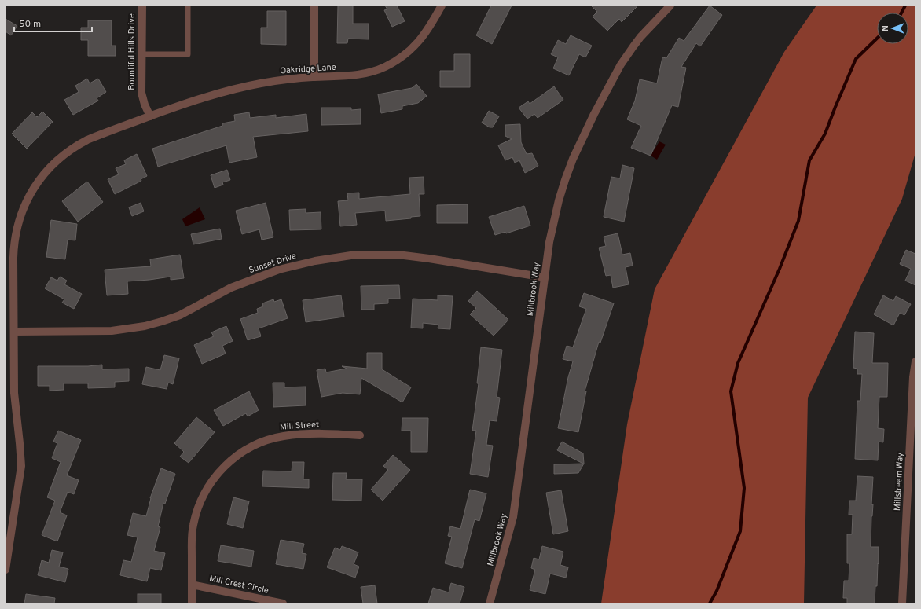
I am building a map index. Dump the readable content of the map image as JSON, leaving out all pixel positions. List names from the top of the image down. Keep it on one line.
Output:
{"streets":{"street":["Bountiful Hills Drive","Oakridge Lane","Sunset Drive","Millbrook Way","Mill Street","Millstream Way","Mill Crest Circle"]},"crossings":[["Bountiful Hills Drive","Oakridge Lane"],["Sunset Drive","Millbrook Way"],["Mill Street","Mill Crest Circle"]],"scale_bar":"50 m","north":"left"}
